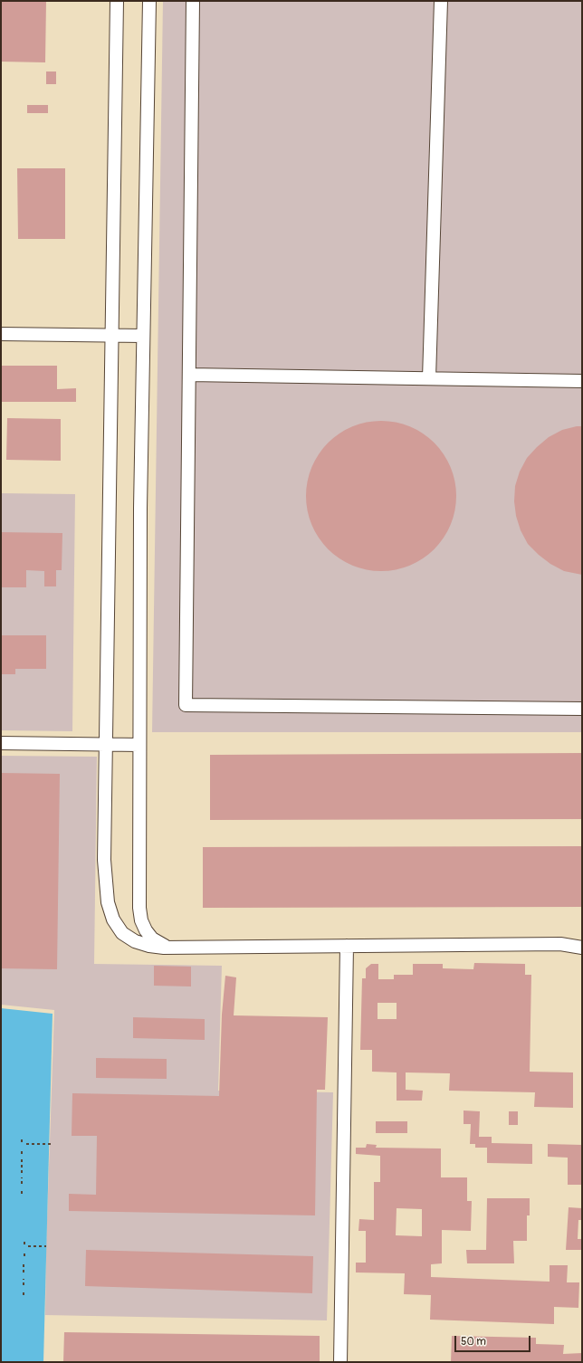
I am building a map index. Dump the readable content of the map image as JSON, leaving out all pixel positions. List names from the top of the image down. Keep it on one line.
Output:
{"scale_bar":"50 m"}
